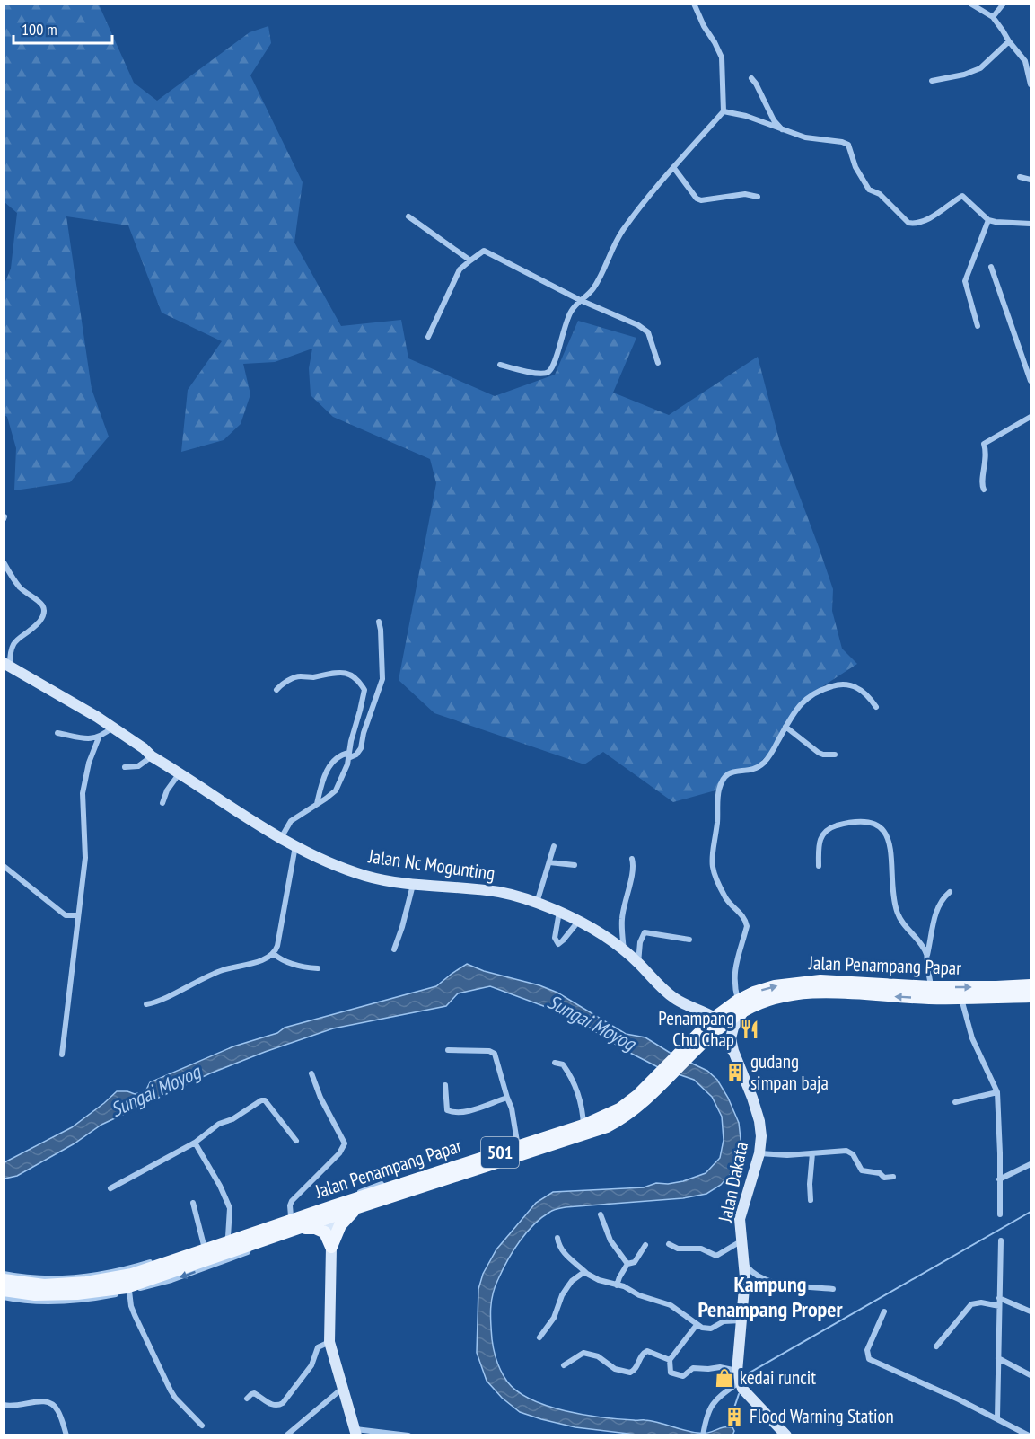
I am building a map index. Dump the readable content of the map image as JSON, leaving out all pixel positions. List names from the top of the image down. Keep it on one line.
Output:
{"streets":{"main road":["Jalan Penampang Papar","501"],"street":["Jalan Nc Mogunting","Jalan Dakata"]},"crossings":[["Jalan Nc Mogunting","Jalan Penampang Papar"],["Jalan Penampang Papar","Jalan Dakata"]],"districts":["Kampung Penampang Proper"],"water":["Sungai Moyog"],"places":{"restaurant":["Penampang Chu Chap"],"building":["gudang simpan baja","Flood Warning Station"],"shop":["kedai runcit"]},"scale_bar":"100 m"}
